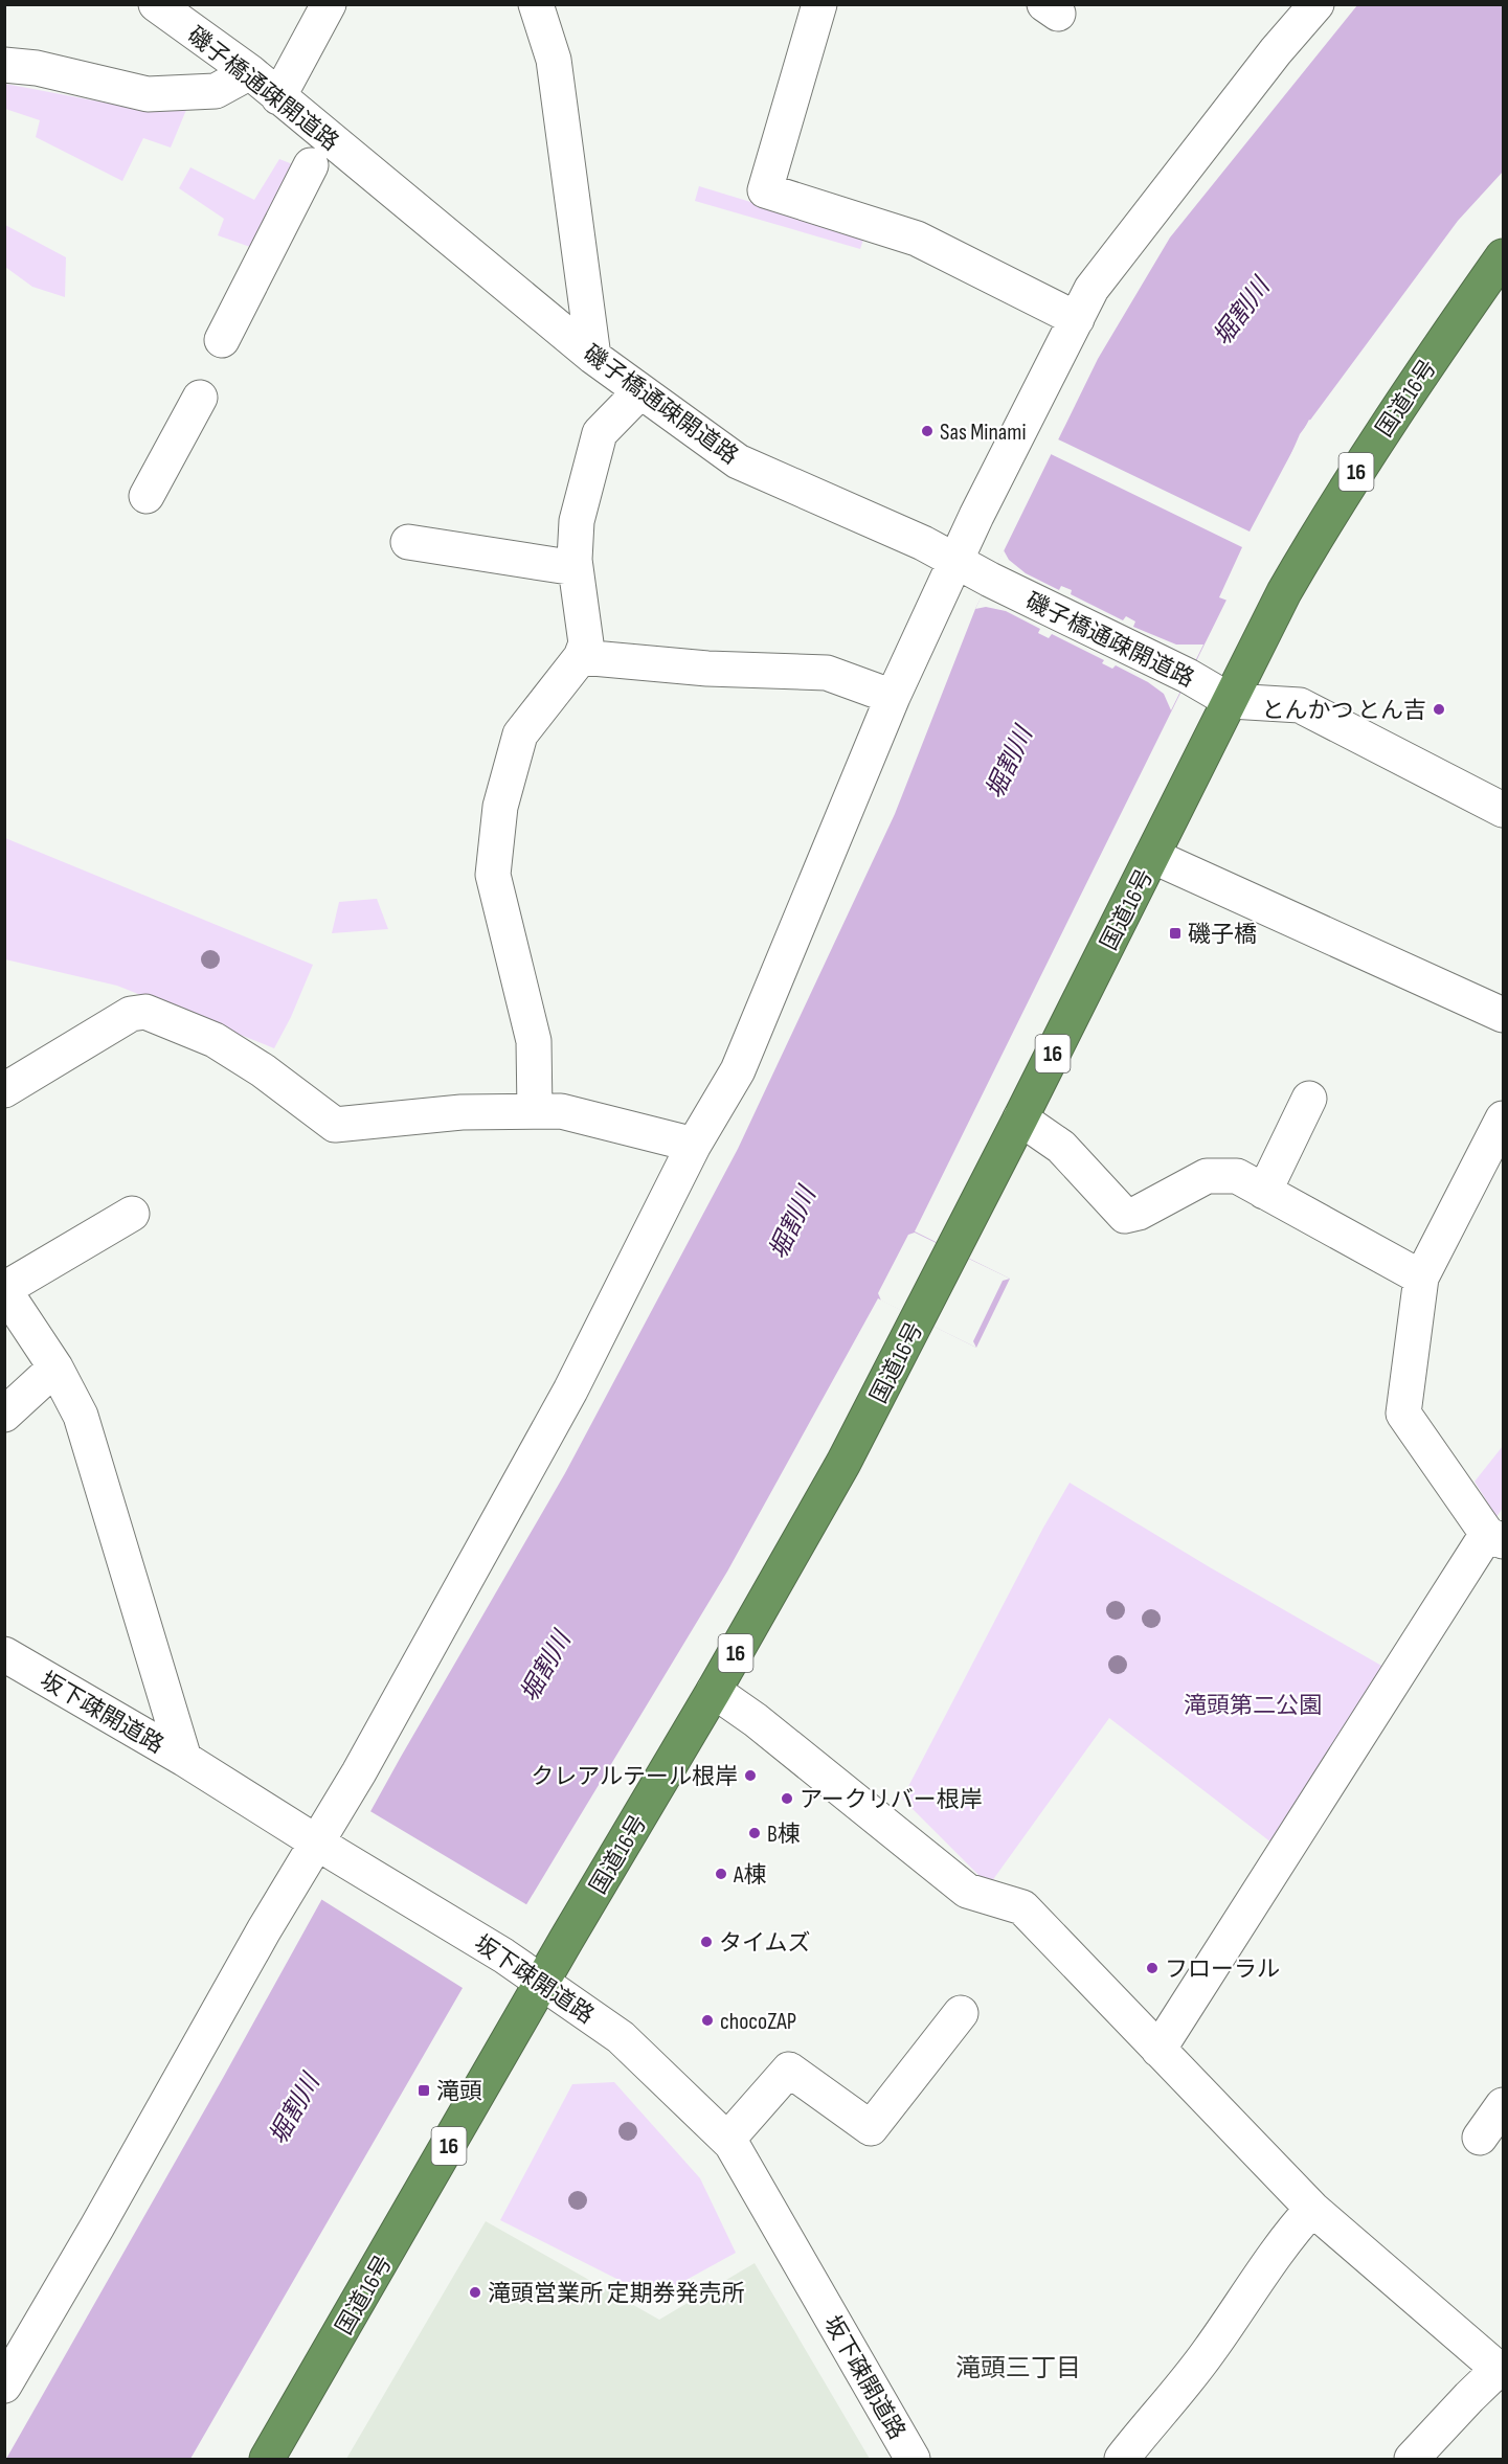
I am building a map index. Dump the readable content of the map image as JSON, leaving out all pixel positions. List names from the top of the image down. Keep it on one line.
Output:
{"streets":{"highway":["国道16号","16"],"street":["磯子橋通疎開道路","坂下疎開道路"]},"crossings":[["磯子橋通疎開道路","国道16号"],["国道16号","坂下疎開道路"]],"districts":["滝頭三丁目"],"water":["堀割川"],"parks":["滝頭第二公園"],"places":{"other":["Sas Minami","とんかつ とん吉","クレアルテール根岸","アークリバー根岸","B棟","A棟","タイムズ","フローラル","chocoZAP","滝頭営業所 定期券発売所"],"transit":["磯子橋","滝頭"]}}
